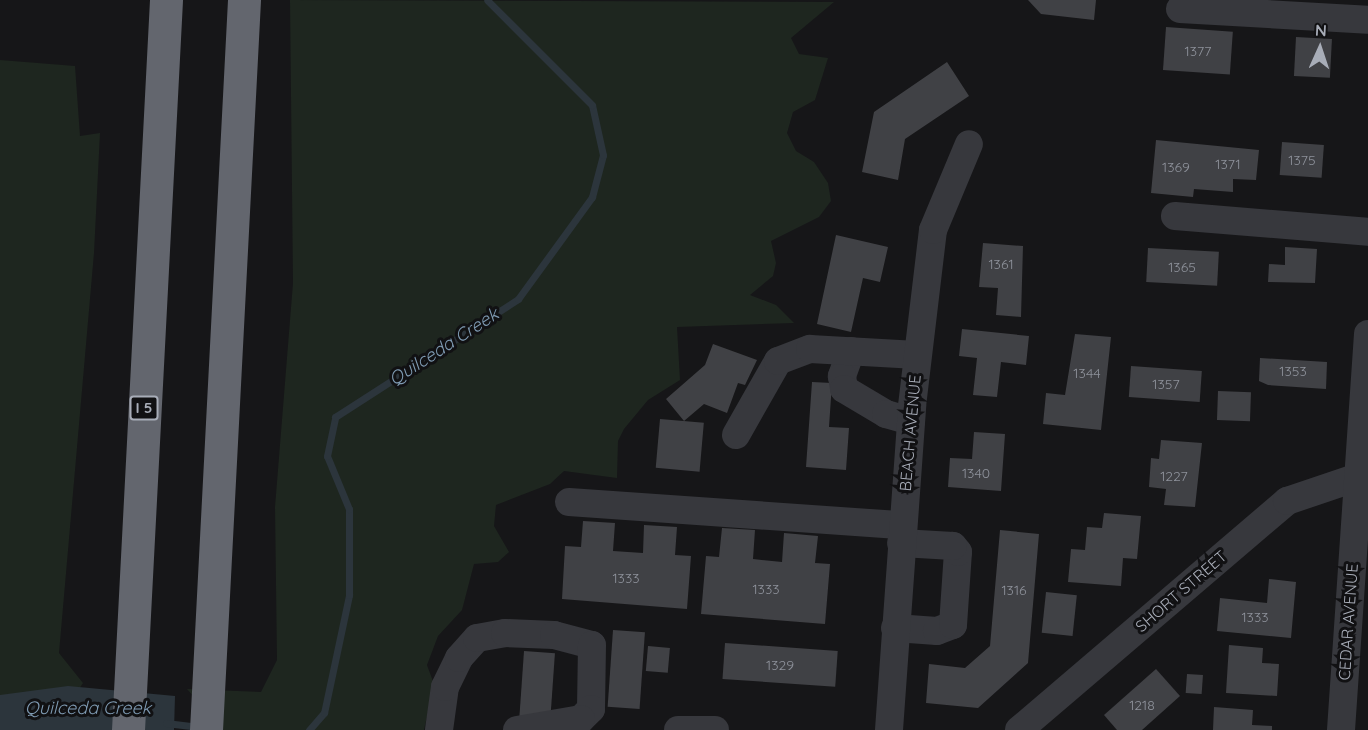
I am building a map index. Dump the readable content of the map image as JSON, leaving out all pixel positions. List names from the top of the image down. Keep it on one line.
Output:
{"streets":{"highway":["I 5"],"street":["BEACH AVENUE","SHORT STREET","CEDAR AVENUE"]},"crossings":[["SHORT STREET","CEDAR AVENUE"]],"water":["Quilceda Creek"],"house_numbers":["1377","1375","1371","1369","1361","1365","1353","1344","1357","1340","1227","1333","1333","1316","1333","1329","1218"],"north":"top"}
